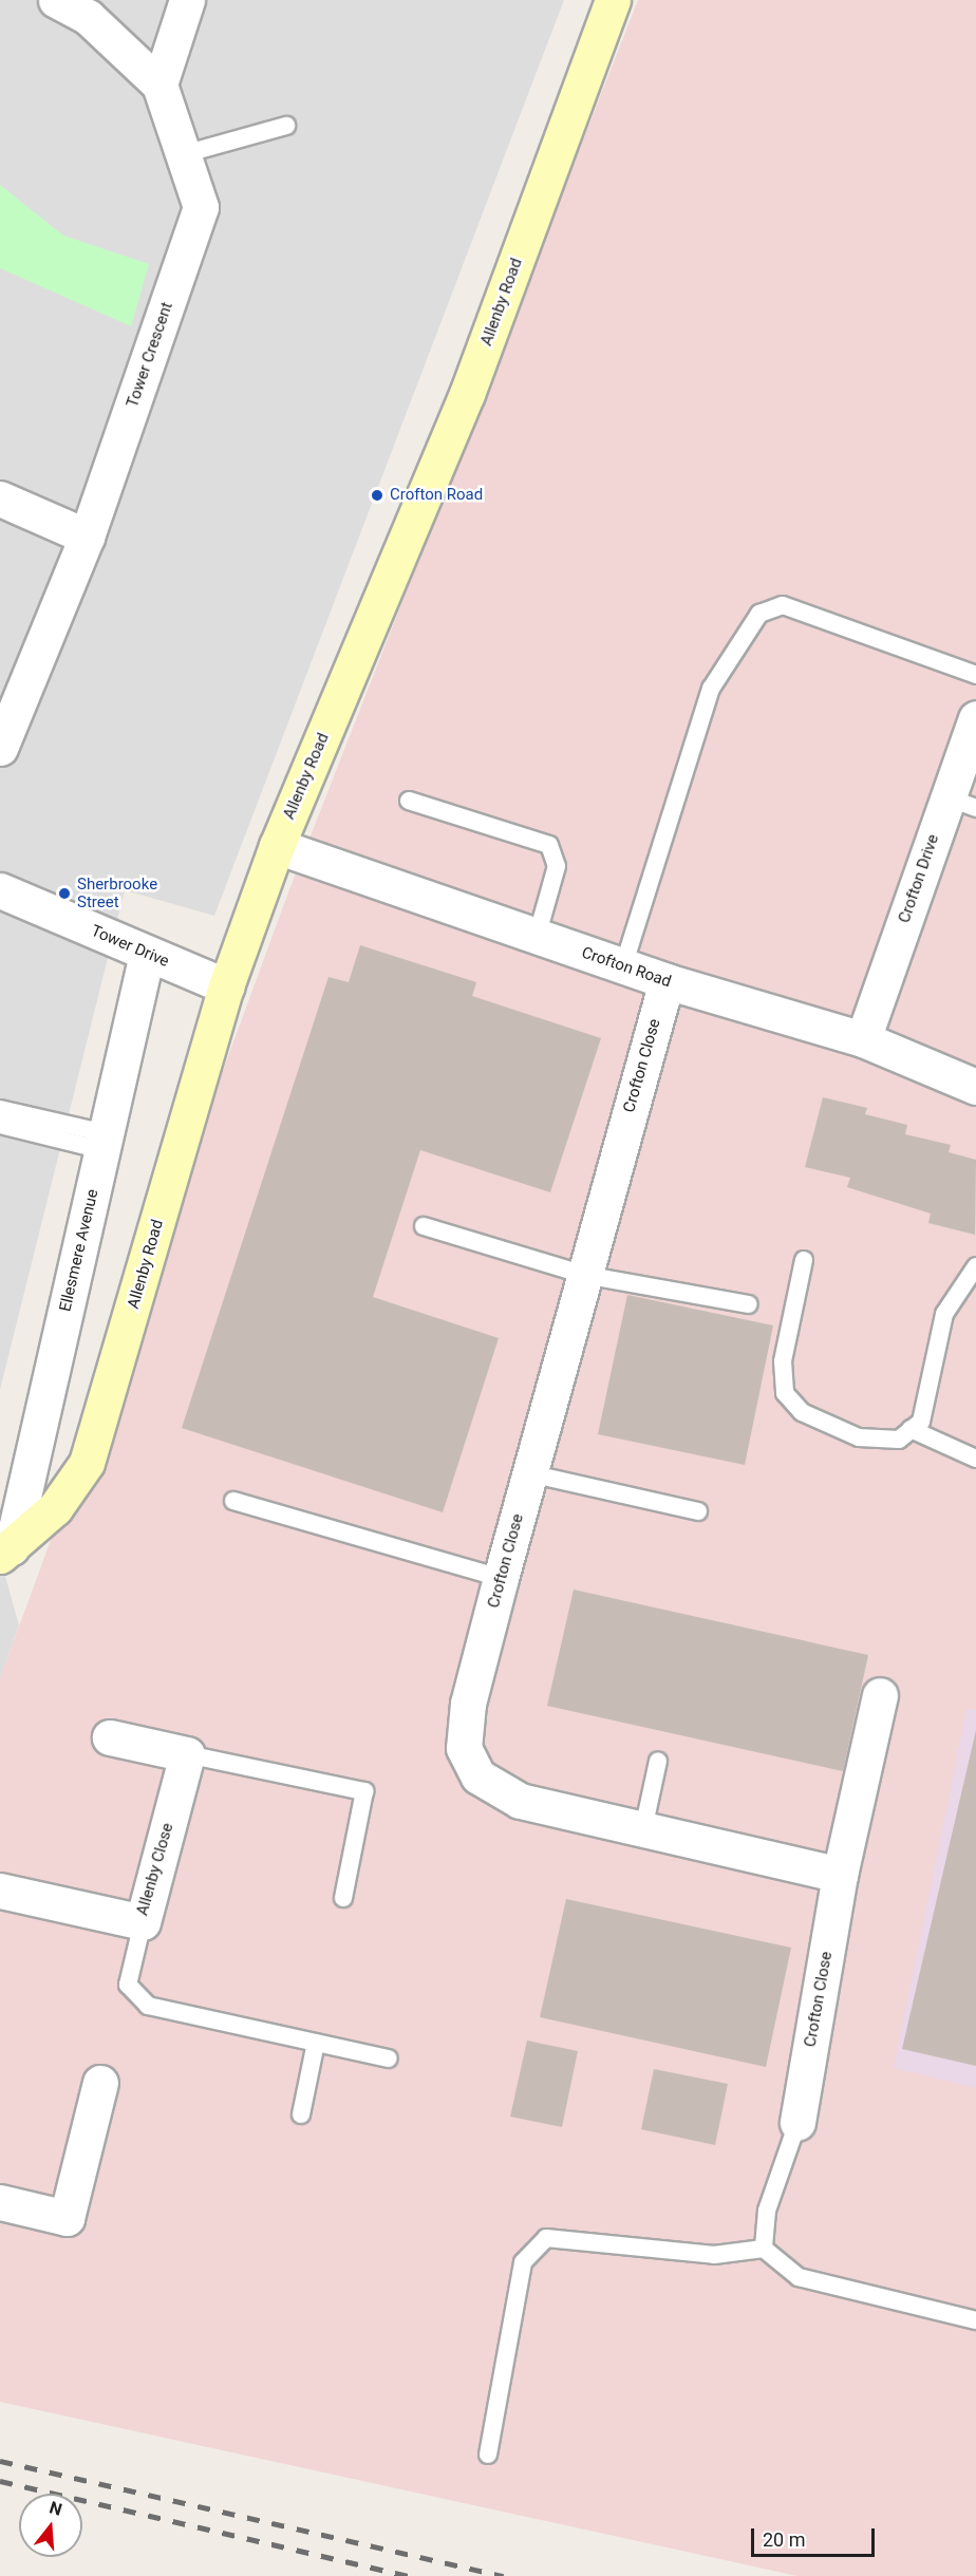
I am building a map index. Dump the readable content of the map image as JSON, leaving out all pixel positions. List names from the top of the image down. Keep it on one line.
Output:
{"streets":{"main road":["Allenby Road"],"street":["Tower Crescent","Crofton Drive","Tower Drive","Crofton Road","Crofton Close","Ellesmere Avenue","Allenby Close"]},"crossings":[["Allenby Road","Tower Drive"],["Allenby Road","Crofton Road"],["Allenby Road","Ellesmere Avenue"],["Crofton Drive","Crofton Road"],["Tower Drive","Ellesmere Avenue"],["Crofton Road","Crofton Close"]],"places":["Crofton Road","Sherbrooke Street"],"scale_bar":"20 m","north":"top"}
